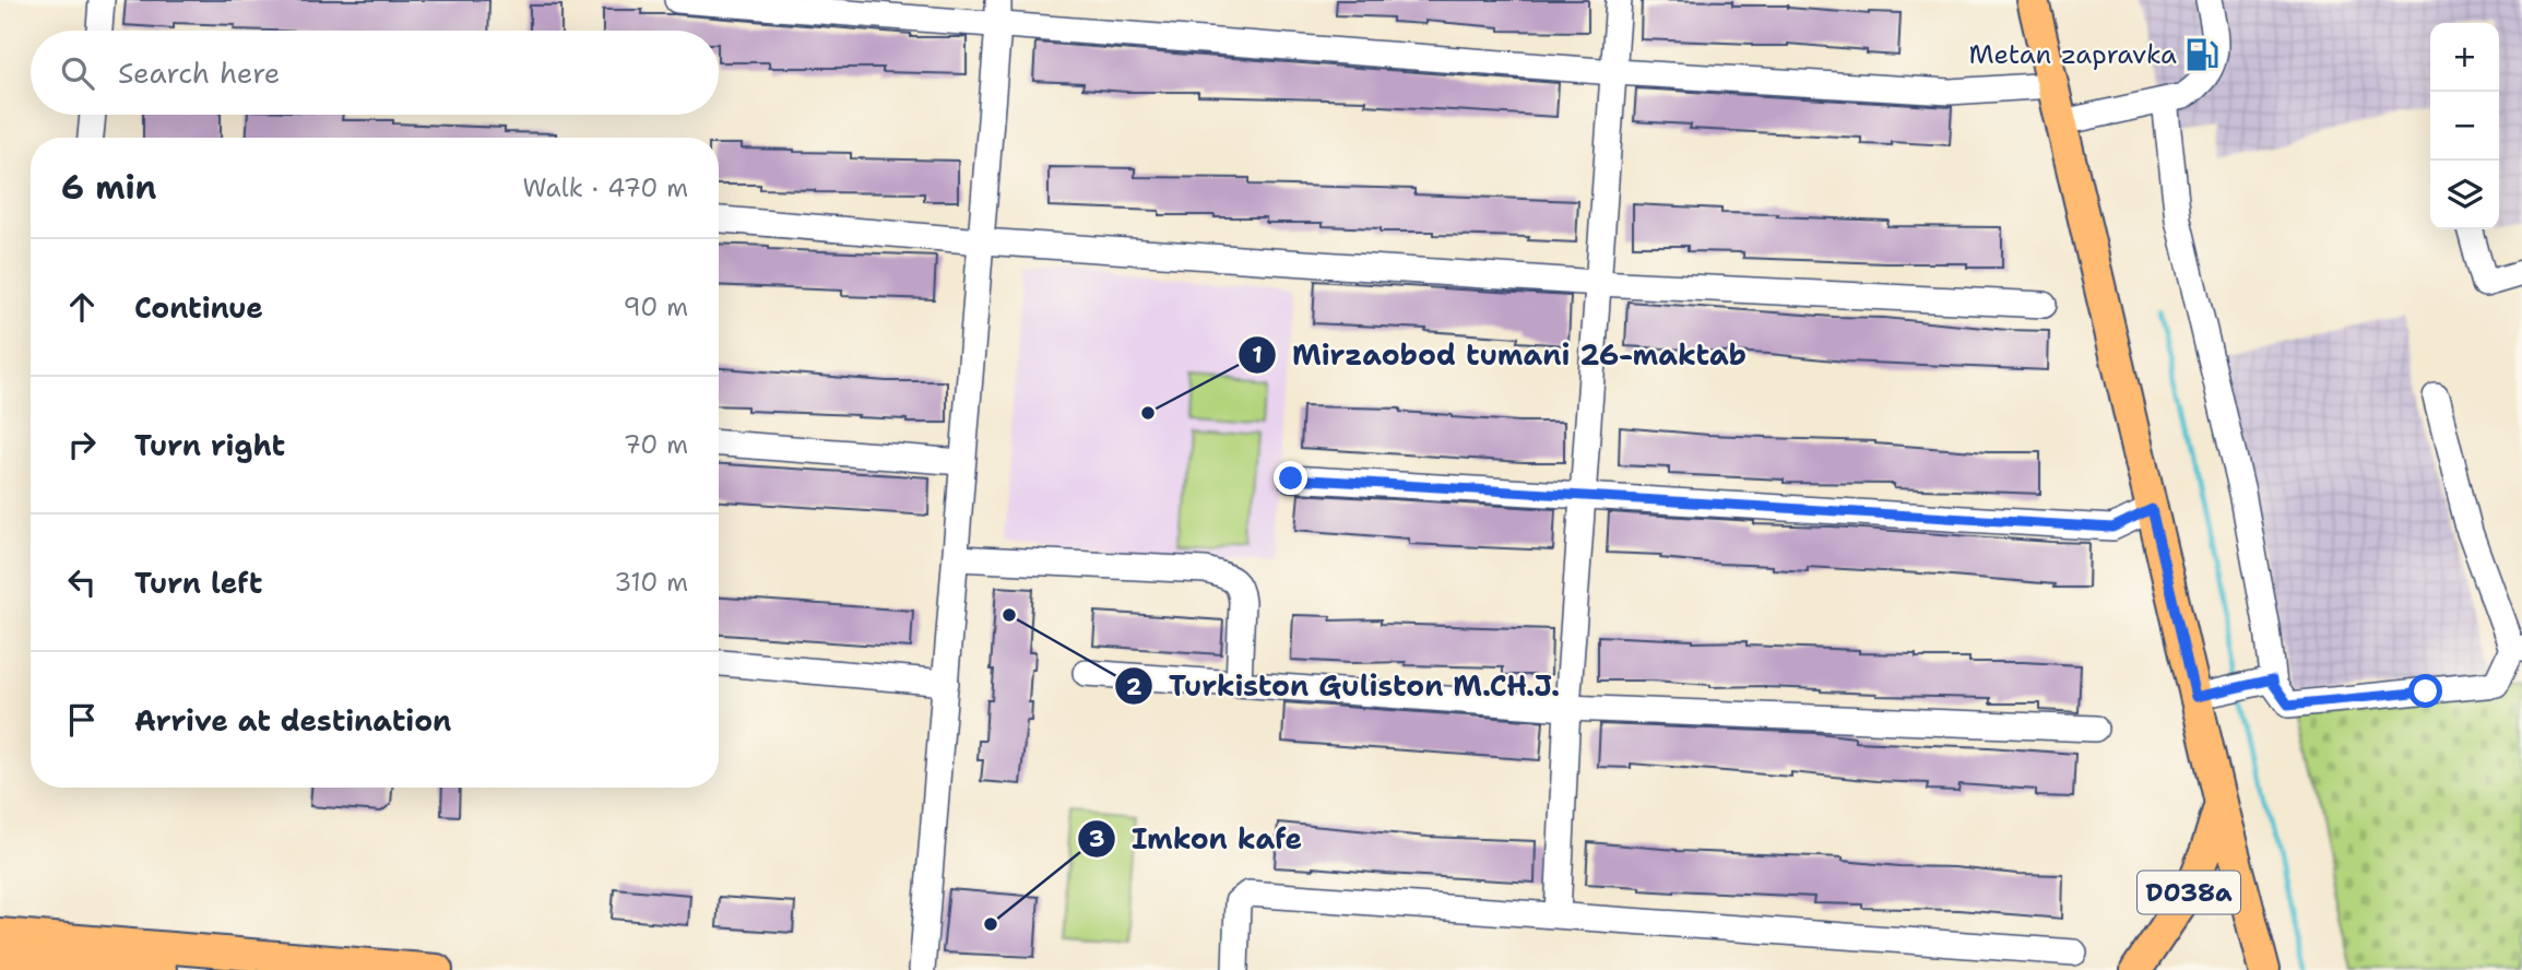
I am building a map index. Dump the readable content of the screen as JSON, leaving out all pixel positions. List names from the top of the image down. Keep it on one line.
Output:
{"streets":{"main road":["D038a"]},"places":{"fuel station":["Metan zapravka"],"other":["Mirzaobod tumani 26-maktab","Turkiston Guliston M.CH.J.","Imkon kafe"]},"page":{"map_buttons":["+","−"],"search":"Search here","heading":["6 min","Walk · 470 m"],"list":[["Continue","90 m"],["Turn right","70 m"],["Turn left","310 m"],"Arrive at destination"]}}
